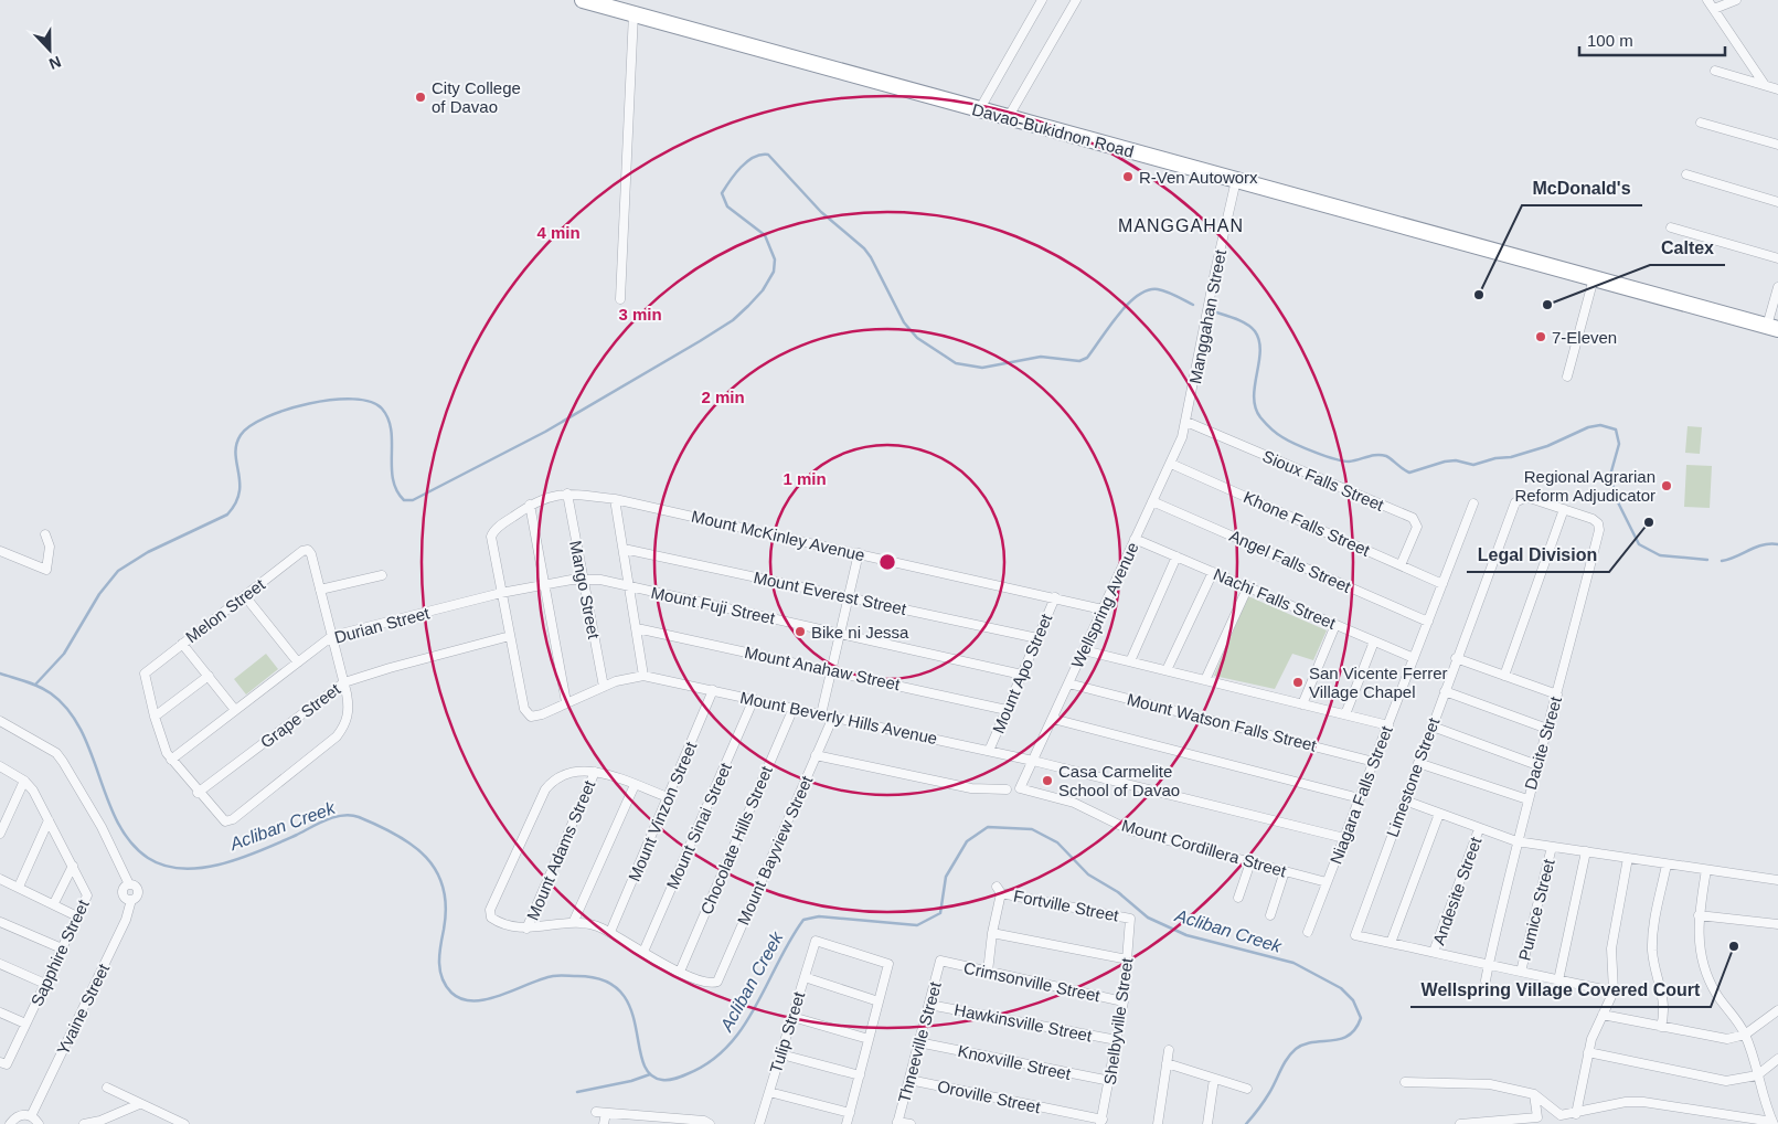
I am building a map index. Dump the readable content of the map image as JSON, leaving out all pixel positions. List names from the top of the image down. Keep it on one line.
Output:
{"streets":{"highway":["Davao-Bukidnon Road"],"street":["Manggahan Street","Sioux Falls Street","Khone Falls Street","Mount McKinley Avenue","Angel Falls Street","Mango Street","Mount Everest Street","Nachi Falls Street","Mount Fuji Street","Wellspring Avenue","Melon Street","Durian Street","Mount Anahaw Street","Mount Apo Street","Grape Street","Mount Beverly Hills Avenue","Mount Watson Falls Street","Dacite Street","Limestone Street","Niagara Falls Street","Mount Vinzon Street","Mount Sinai Street","Chocolate Hills Street","Mount Cordillera Street","Mount Adams Street","Mount Bayview Street","Andesite Street","Fortville Street","Pumice Street","Sapphire Street","Crimsonville Street","Yvaine Street","Shelbyville Street","Hawkinsville Street","Tulip Street","Thneeville Street","Knoxville Street","Oroville Street"]},"crossings":[["Davao-Bukidnon Road","Manggahan Street"],["Manggahan Street","Sioux Falls Street"],["Manggahan Street","Wellspring Avenue"],["Sioux Falls Street","Khone Falls Street"],["Sioux Falls Street","Wellspring Avenue"],["Khone Falls Street","Wellspring Avenue"],["Khone Falls Street","Niagara Falls Street"],["Mount McKinley Avenue","Mango Street"],["Mount McKinley Avenue","Wellspring Avenue"],["Mount McKinley Avenue","Mount Apo Street"],["Angel Falls Street","Wellspring Avenue"],["Angel Falls Street","Niagara Falls Street"],["Mango Street","Durian Street"],["Mount Everest Street","Mount Apo Street"],["Nachi Falls Street","Wellspring Avenue"],["Nachi Falls Street","Niagara Falls Street"],["Mount Fuji Street","Durian Street"],["Mount Fuji Street","Mount Apo Street"],["Wellspring Avenue","Mount Beverly Hills Avenue"],["Wellspring Avenue","Mount Watson Falls Street"],["Wellspring Avenue","Mount Cordillera Street"],["Mount Anahaw Street","Mount Apo Street"],["Mount Apo Street","Mount Beverly Hills Avenue"],["Mount Beverly Hills Avenue","Niagara Falls Street"],["Mount Beverly Hills Avenue","Mount Vinzon Street"],["Mount Beverly Hills Avenue","Mount Sinai Street"],["Mount Beverly Hills Avenue","Chocolate Hills Street"],["Mount Beverly Hills Avenue","Mount Bayview Street"],["Mount Watson Falls Street","Niagara Falls Street"],["Dacite Street","Limestone Street"],["Niagara Falls Street","Mount Cordillera Street"],["Chocolate Hills Street","Mount Bayview Street"],["Fortville Street","Shelbyville Street"],["Crimsonville Street","Shelbyville Street"],["Crimsonville Street","Thneeville Street"],["Shelbyville Street","Hawkinsville Street"],["Shelbyville Street","Knoxville Street"],["Shelbyville Street","Oroville Street"],["Hawkinsville Street","Thneeville Street"],["Thneeville Street","Knoxville Street"],["Thneeville Street","Oroville Street"]],"districts":["MANGGAHAN"],"water":["Acliban Creek"],"places":["City College of Davao","R-Ven Autoworx","McDonald's","Caltex","7-Eleven","Regional Agrarian Reform Adjudicator","Legal Division","Bike ni Jessa","San Vicente Ferrer Village Chapel","Casa Carmelite School of Davao","Wellspring Village Covered Court"],"scale_bar":"100 m","north":"bottom","rings":["4 min","3 min","2 min","1 min"]}
